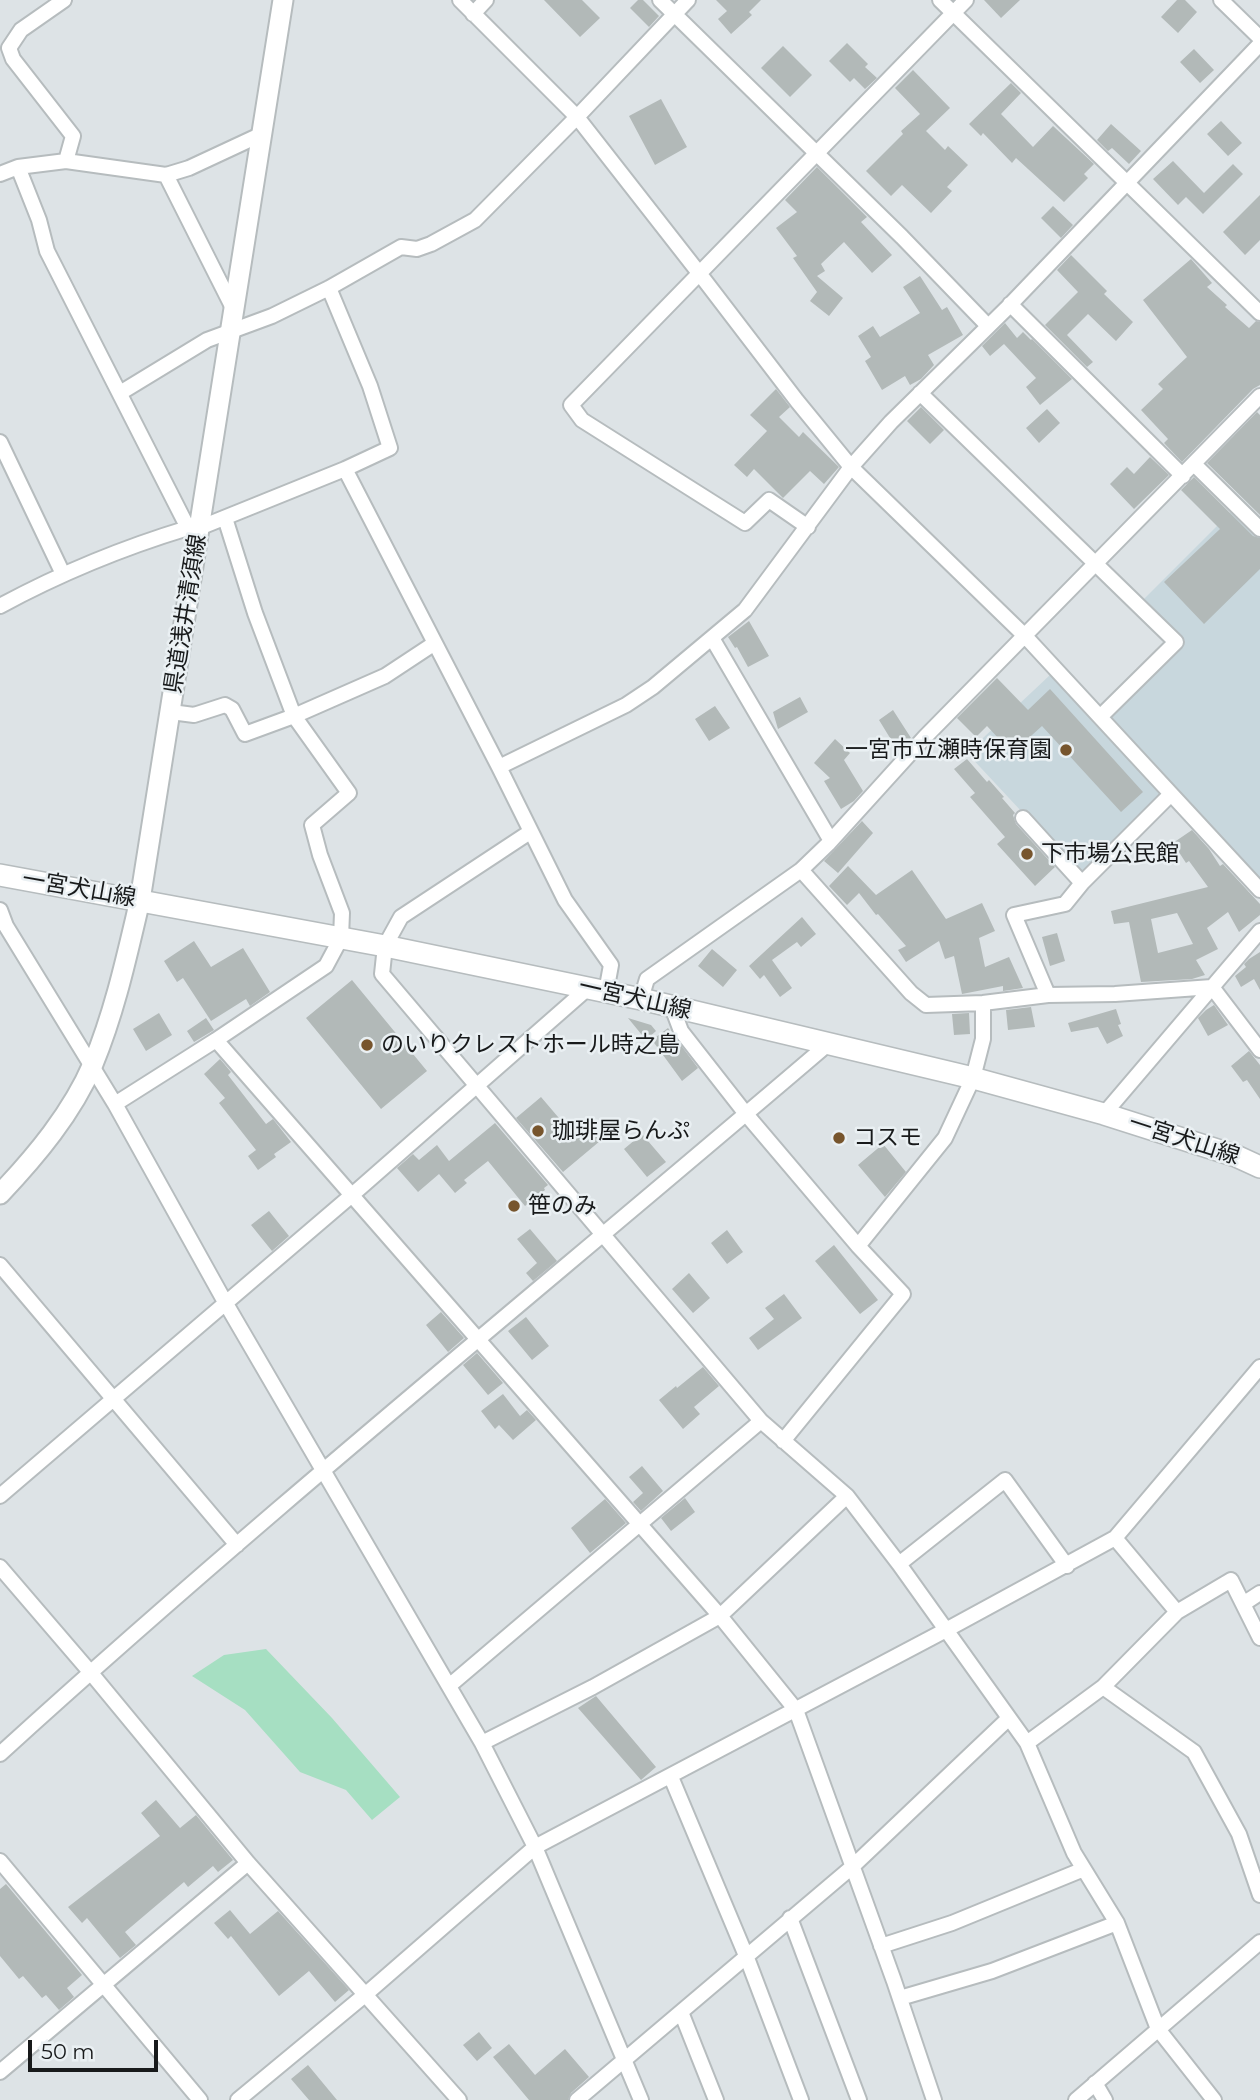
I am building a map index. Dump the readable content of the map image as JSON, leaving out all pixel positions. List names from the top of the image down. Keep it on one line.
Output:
{"streets":{"main road":["県道浅井清須線","一宮犬山線"]},"crossings":[["県道浅井清須線","一宮犬山線"]],"places":["一宮市立瀬時保育園","下市場公民館","のいりクレストホール時之島","珈琲屋らんぷ","コスモ","笹のみ"],"scale_bar":"50 m"}
